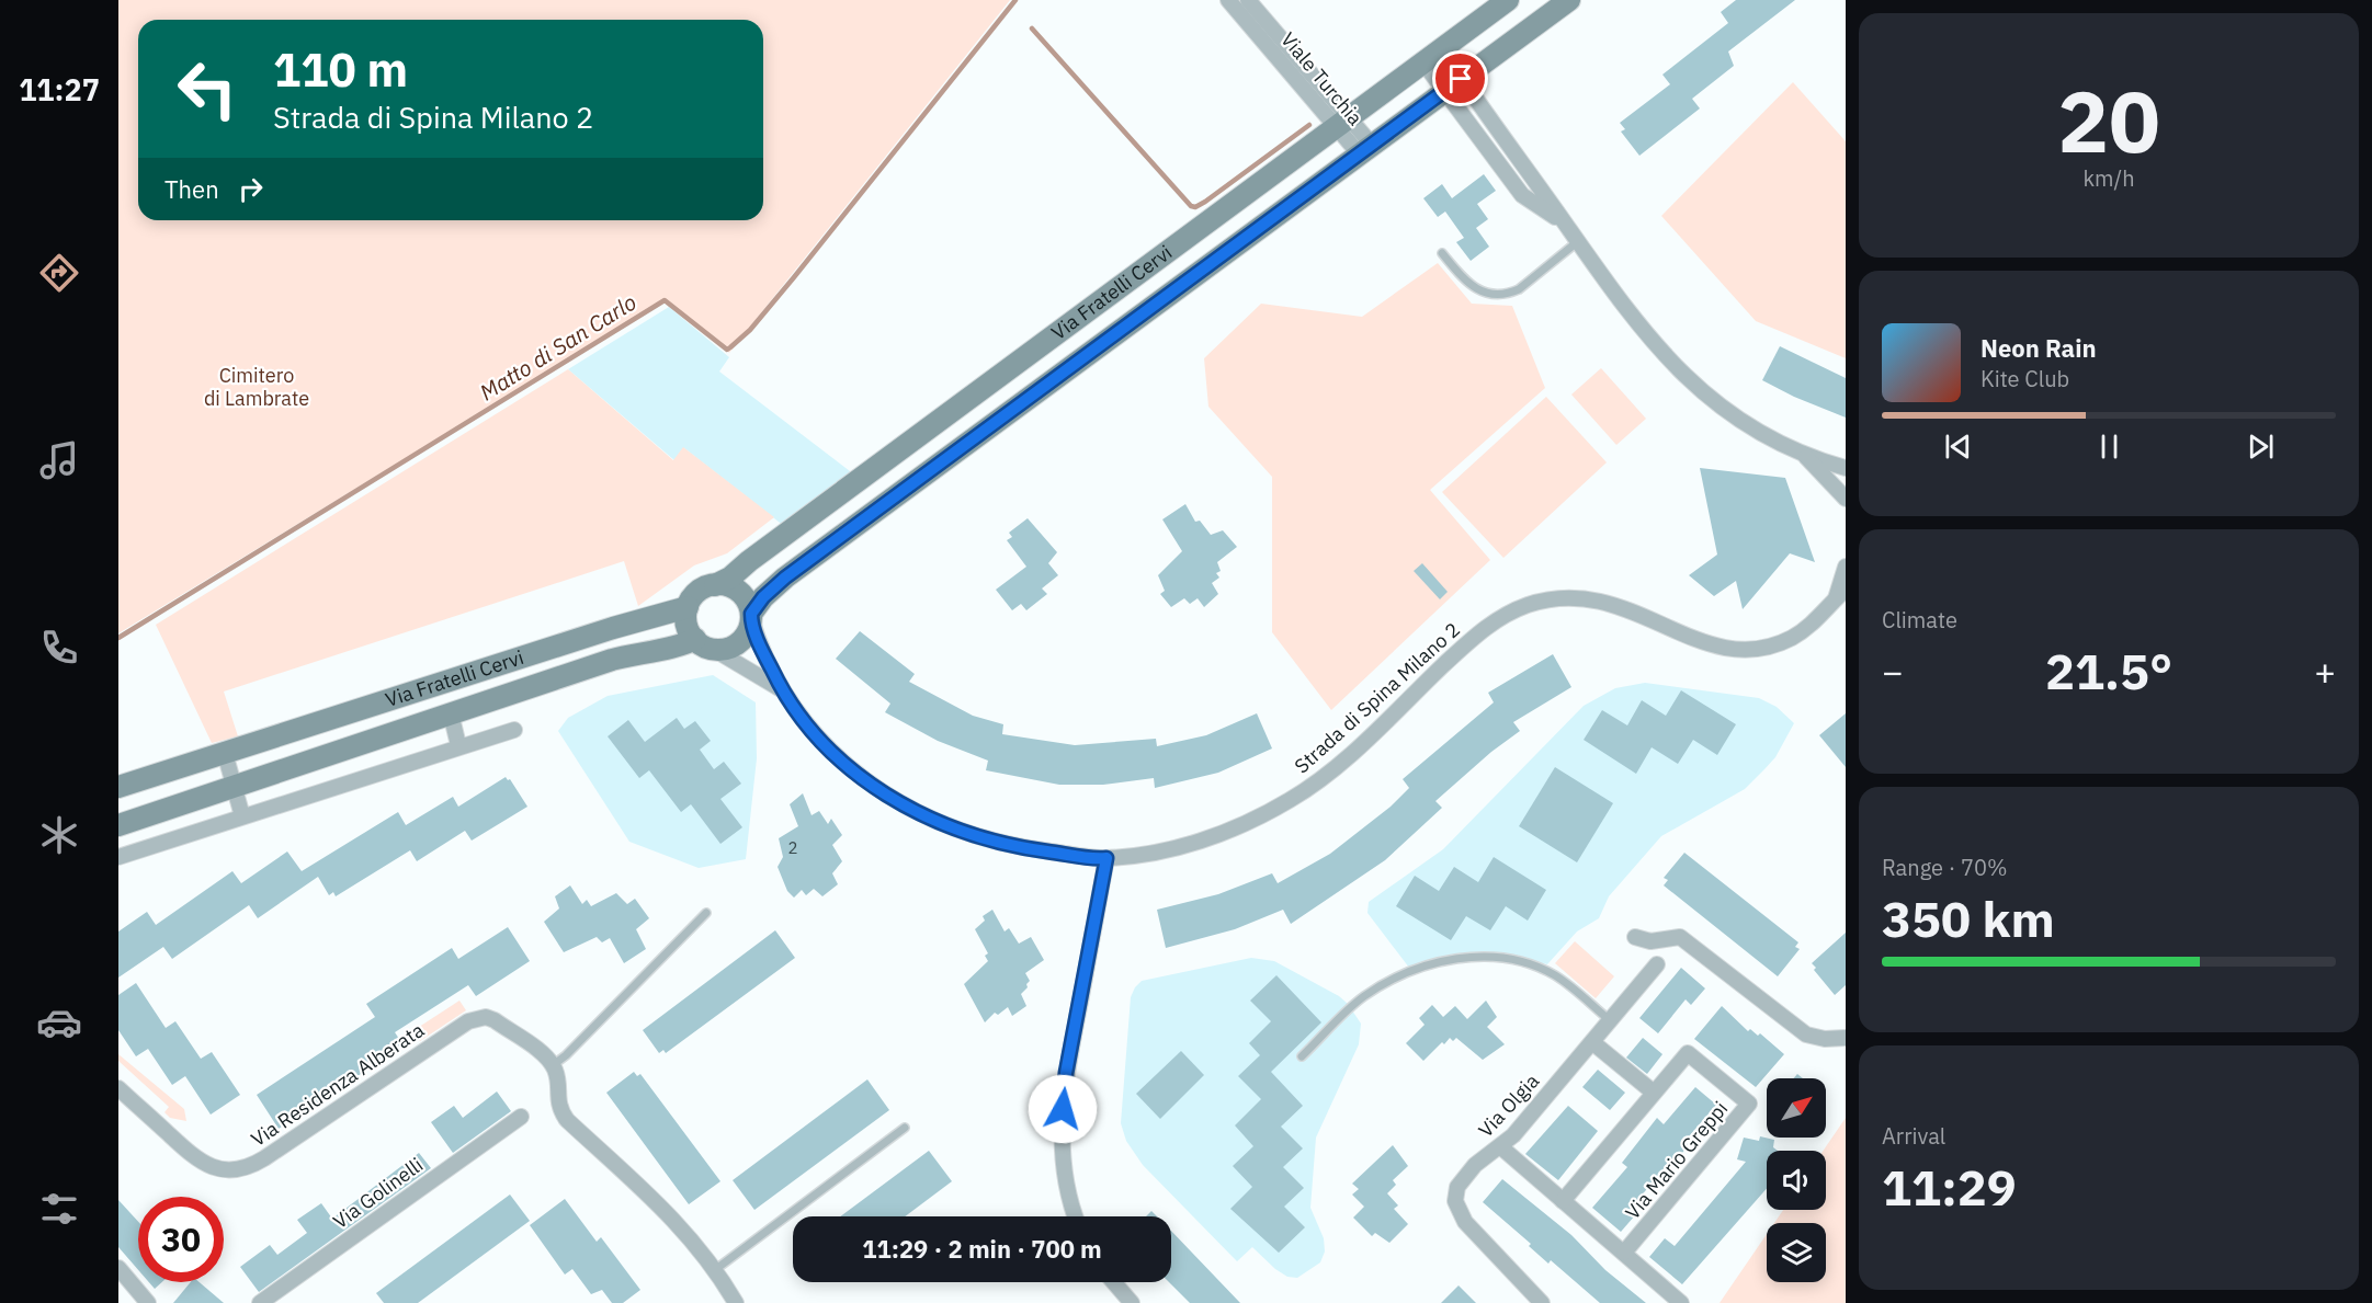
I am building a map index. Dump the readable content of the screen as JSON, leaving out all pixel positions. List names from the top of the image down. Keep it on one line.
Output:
{"streets":{"street":["Viale Turchia","Via Fratelli Cervi","Strada di Spina Milano 2","Via Residenza Alberata","Via Olgia","Via Mario Greppi","Via Golinelli"]},"crossings":[["Viale Turchia","Via Fratelli Cervi"],["Via Fratelli Cervi","Strada di Spina Milano 2"]],"water":["Matto di San Carlo"],"parks":["Cimitero di Lambrate"],"house_numbers":["2"],"north":"top right","page":{"tabs":"11:27","tile":[["20","km/h"],"Climate",["Range · 70%","350 km"],["Arrival","11:29"]],"turn":["110 m","Strada di Spina Milano 2"],"then":"Then","song":["Neon Rain","Kite Club"],"heat":["−","21.5°","+"],"limit":"30","trip":"11:29 · 2 min · 700 m"}}
